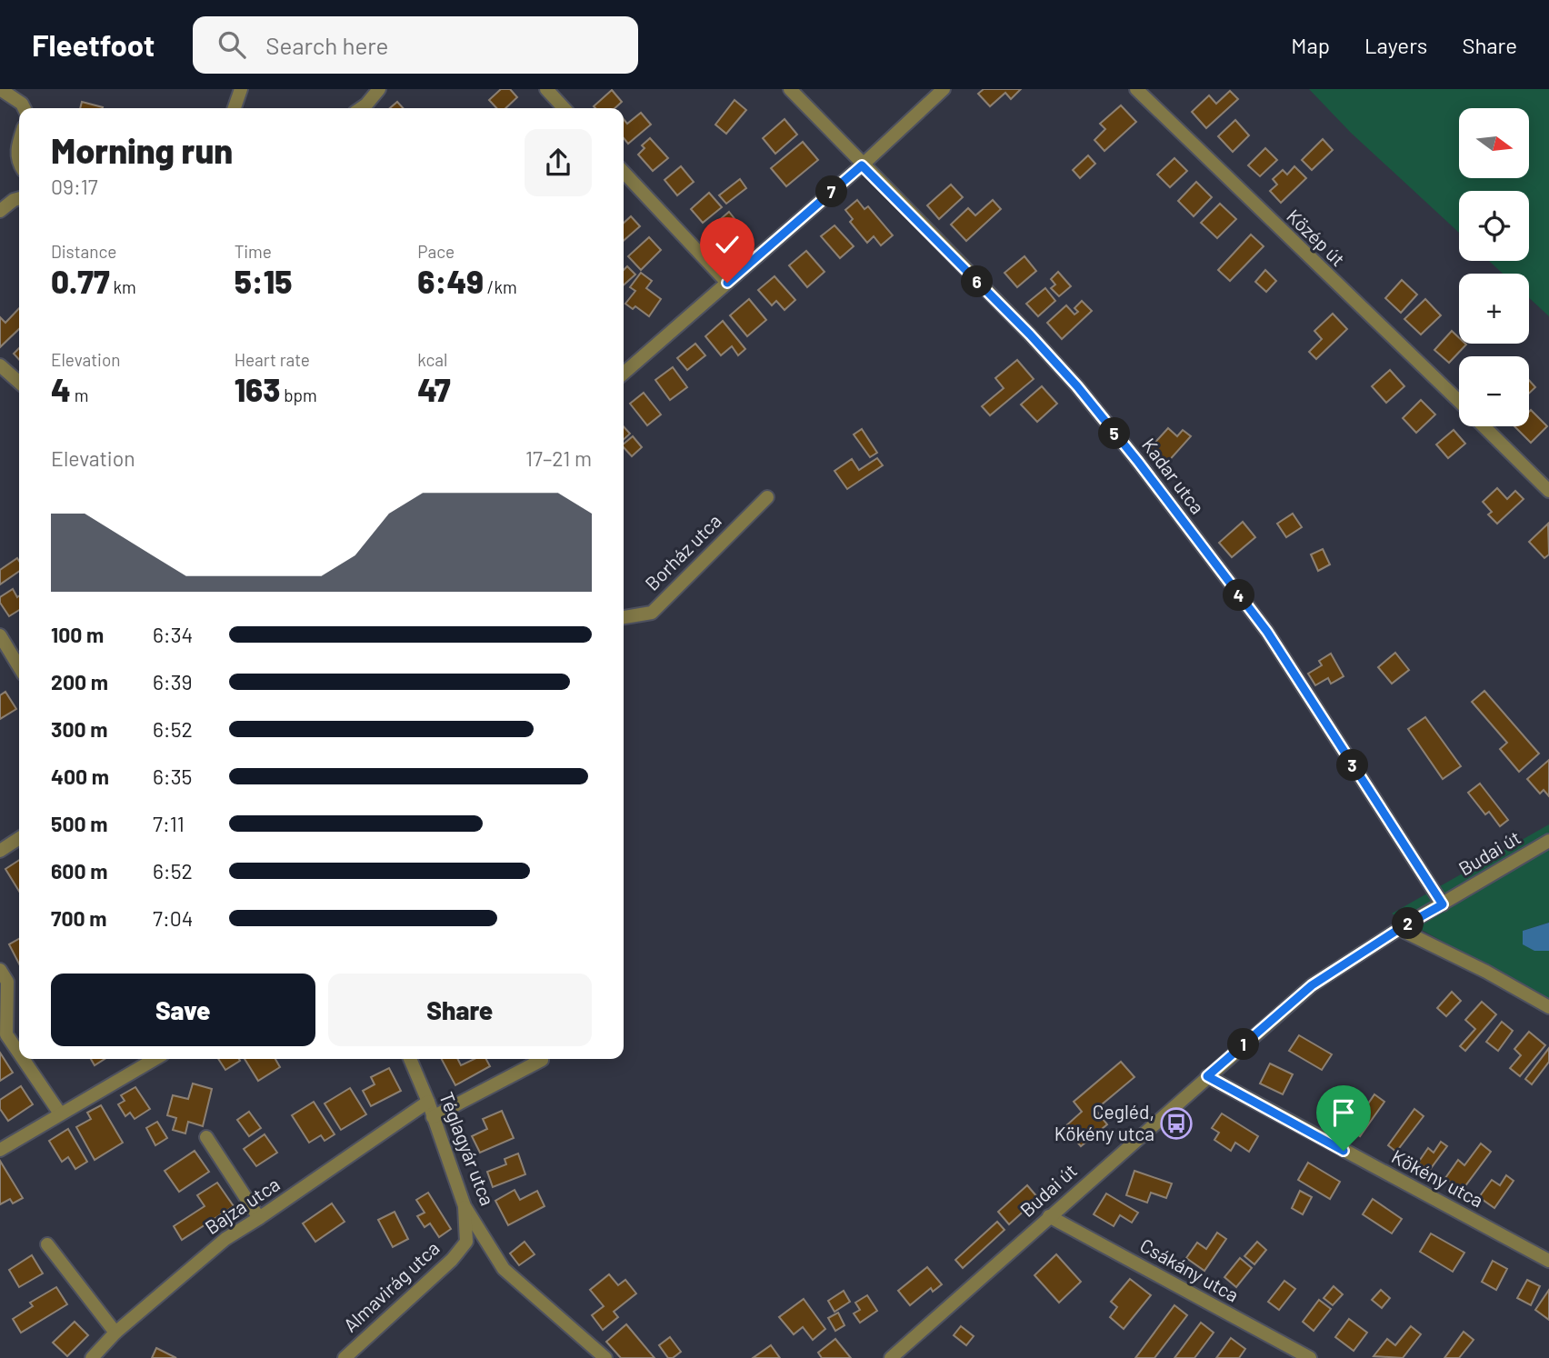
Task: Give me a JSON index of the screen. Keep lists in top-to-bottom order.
{
  "streets": {
    "street": [
      "Közép út",
      "Kadar utca",
      "Borház utca",
      "Budai út",
      "Téglagyár utca",
      "Kökény utca",
      "Bajza utca",
      "Csákány utca",
      "Almavirág utca"
    ]
  },
  "crossings": [
    ["Kadar utca", "Budai út"],
    ["Budai út", "Kökény utca"],
    ["Budai út", "Csákány utca"],
    ["Téglagyár utca", "Bajza utca"],
    ["Téglagyár utca", "Almavirág utca"]
  ],
  "places": {
    "bus stop": ["Cegléd, Kökény utca"]
  },
  "north": "right",
  "page": {
    "header": "Fleetfoot",
    "search": "Search here",
    "nav": ["Map", "Layers", "Share"],
    "map_buttons": ["+", "−"],
    "heading": ["Morning run", "09:17"],
    "pins": [
      "7",
      "6",
      "5",
      "4",
      "3",
      "2",
      "1"
    ],
    "stats": [
      ["Distance", "0.77 km"],
      ["Time", "5:15"],
      ["Pace", "6:49 /km"],
      ["Elevation", "4 m"],
      ["Heart rate", "163 bpm"],
      ["kcal", "47"]
    ],
    "chart": ["Elevation", "17–21 m"],
    "list": [
      {
        "name": "100 m",
        "note": "6:34"
      },
      {
        "name": "200 m",
        "note": "6:39"
      },
      {
        "name": "300 m",
        "note": "6:52"
      },
      {
        "name": "400 m",
        "note": "6:35"
      },
      {
        "name": "500 m",
        "note": "7:11"
      },
      {
        "name": "600 m",
        "note": "6:52"
      },
      {
        "name": "700 m",
        "note": "7:04"
      }
    ],
    "buttons": ["Save", "Share"]
  }
}
